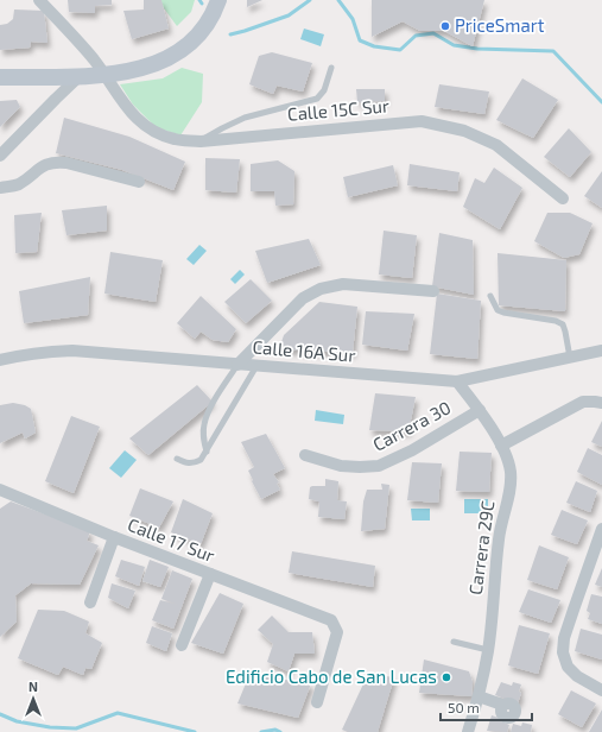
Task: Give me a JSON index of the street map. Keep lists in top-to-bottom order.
{
  "streets": {
    "street": [
      "Calle 15C Sur",
      "Calle 16A Sur",
      "Carrera 30",
      "Calle 17 Sur",
      "Carrera 29C"
    ]
  },
  "crossings": [
    ["Calle 16A Sur", "Carrera 29C"],
    ["Carrera 30", "Carrera 29C"]
  ],
  "places": ["PriceSmart", "Edificio Cabo de San Lucas"],
  "scale_bar": "50 m",
  "north": "top"
}
